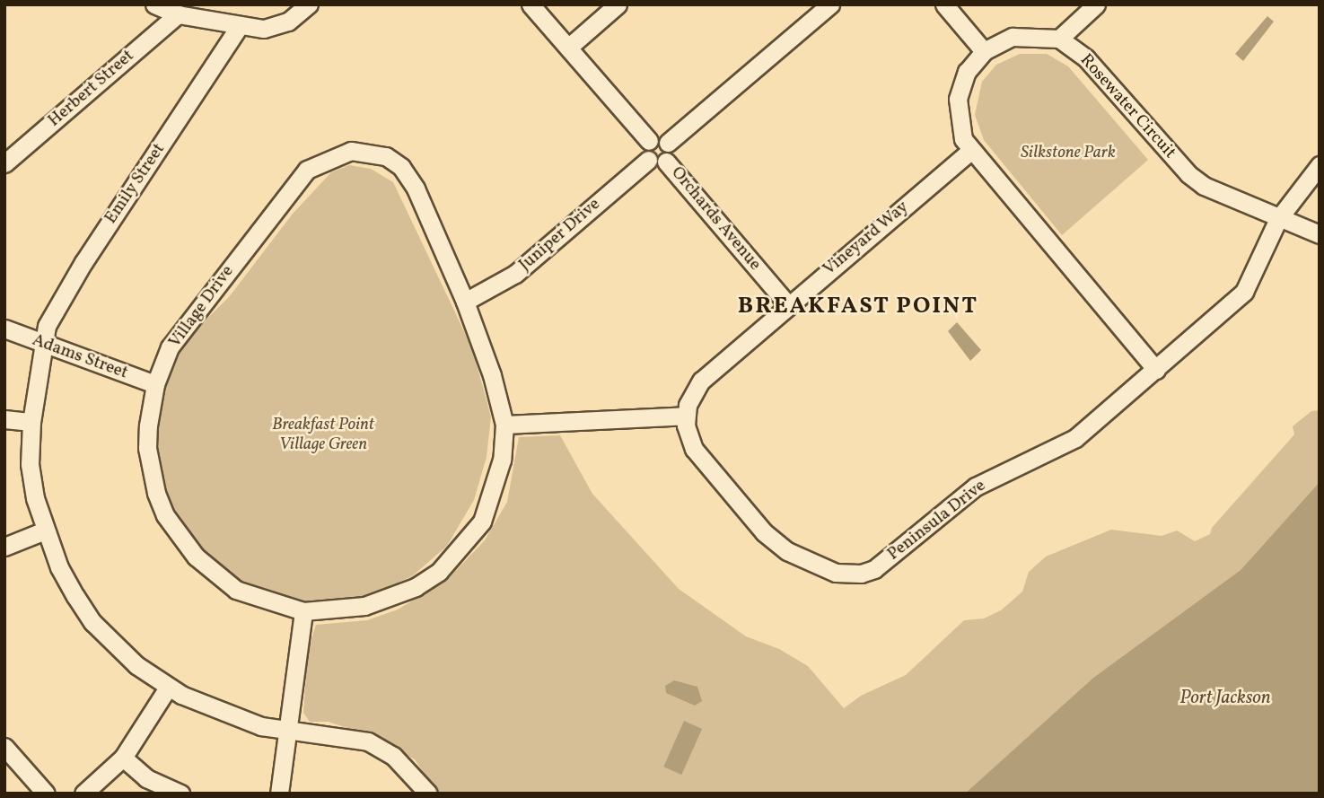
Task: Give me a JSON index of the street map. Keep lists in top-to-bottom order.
{
  "streets": {
    "street": [
      "Herbert Street",
      "Rosewater Circuit",
      "Emily Street",
      "Orchards Avenue",
      "Juniper Drive",
      "Vineyard Way",
      "Village Drive",
      "Adams Street",
      "Peninsula Drive"
    ]
  },
  "crossings": [
    ["Rosewater Circuit", "Peninsula Drive"],
    ["Emily Street", "Adams Street"],
    ["Orchards Avenue", "Juniper Drive"],
    ["Orchards Avenue", "Vineyard Way"],
    ["Juniper Drive", "Village Drive"],
    ["Vineyard Way", "Peninsula Drive"],
    ["Village Drive", "Adams Street"]
  ],
  "districts": ["BREAKFAST POINT"],
  "water": ["Port Jackson"],
  "parks": ["Silkstone Park", "Breakfast Point Village Green"]
}
